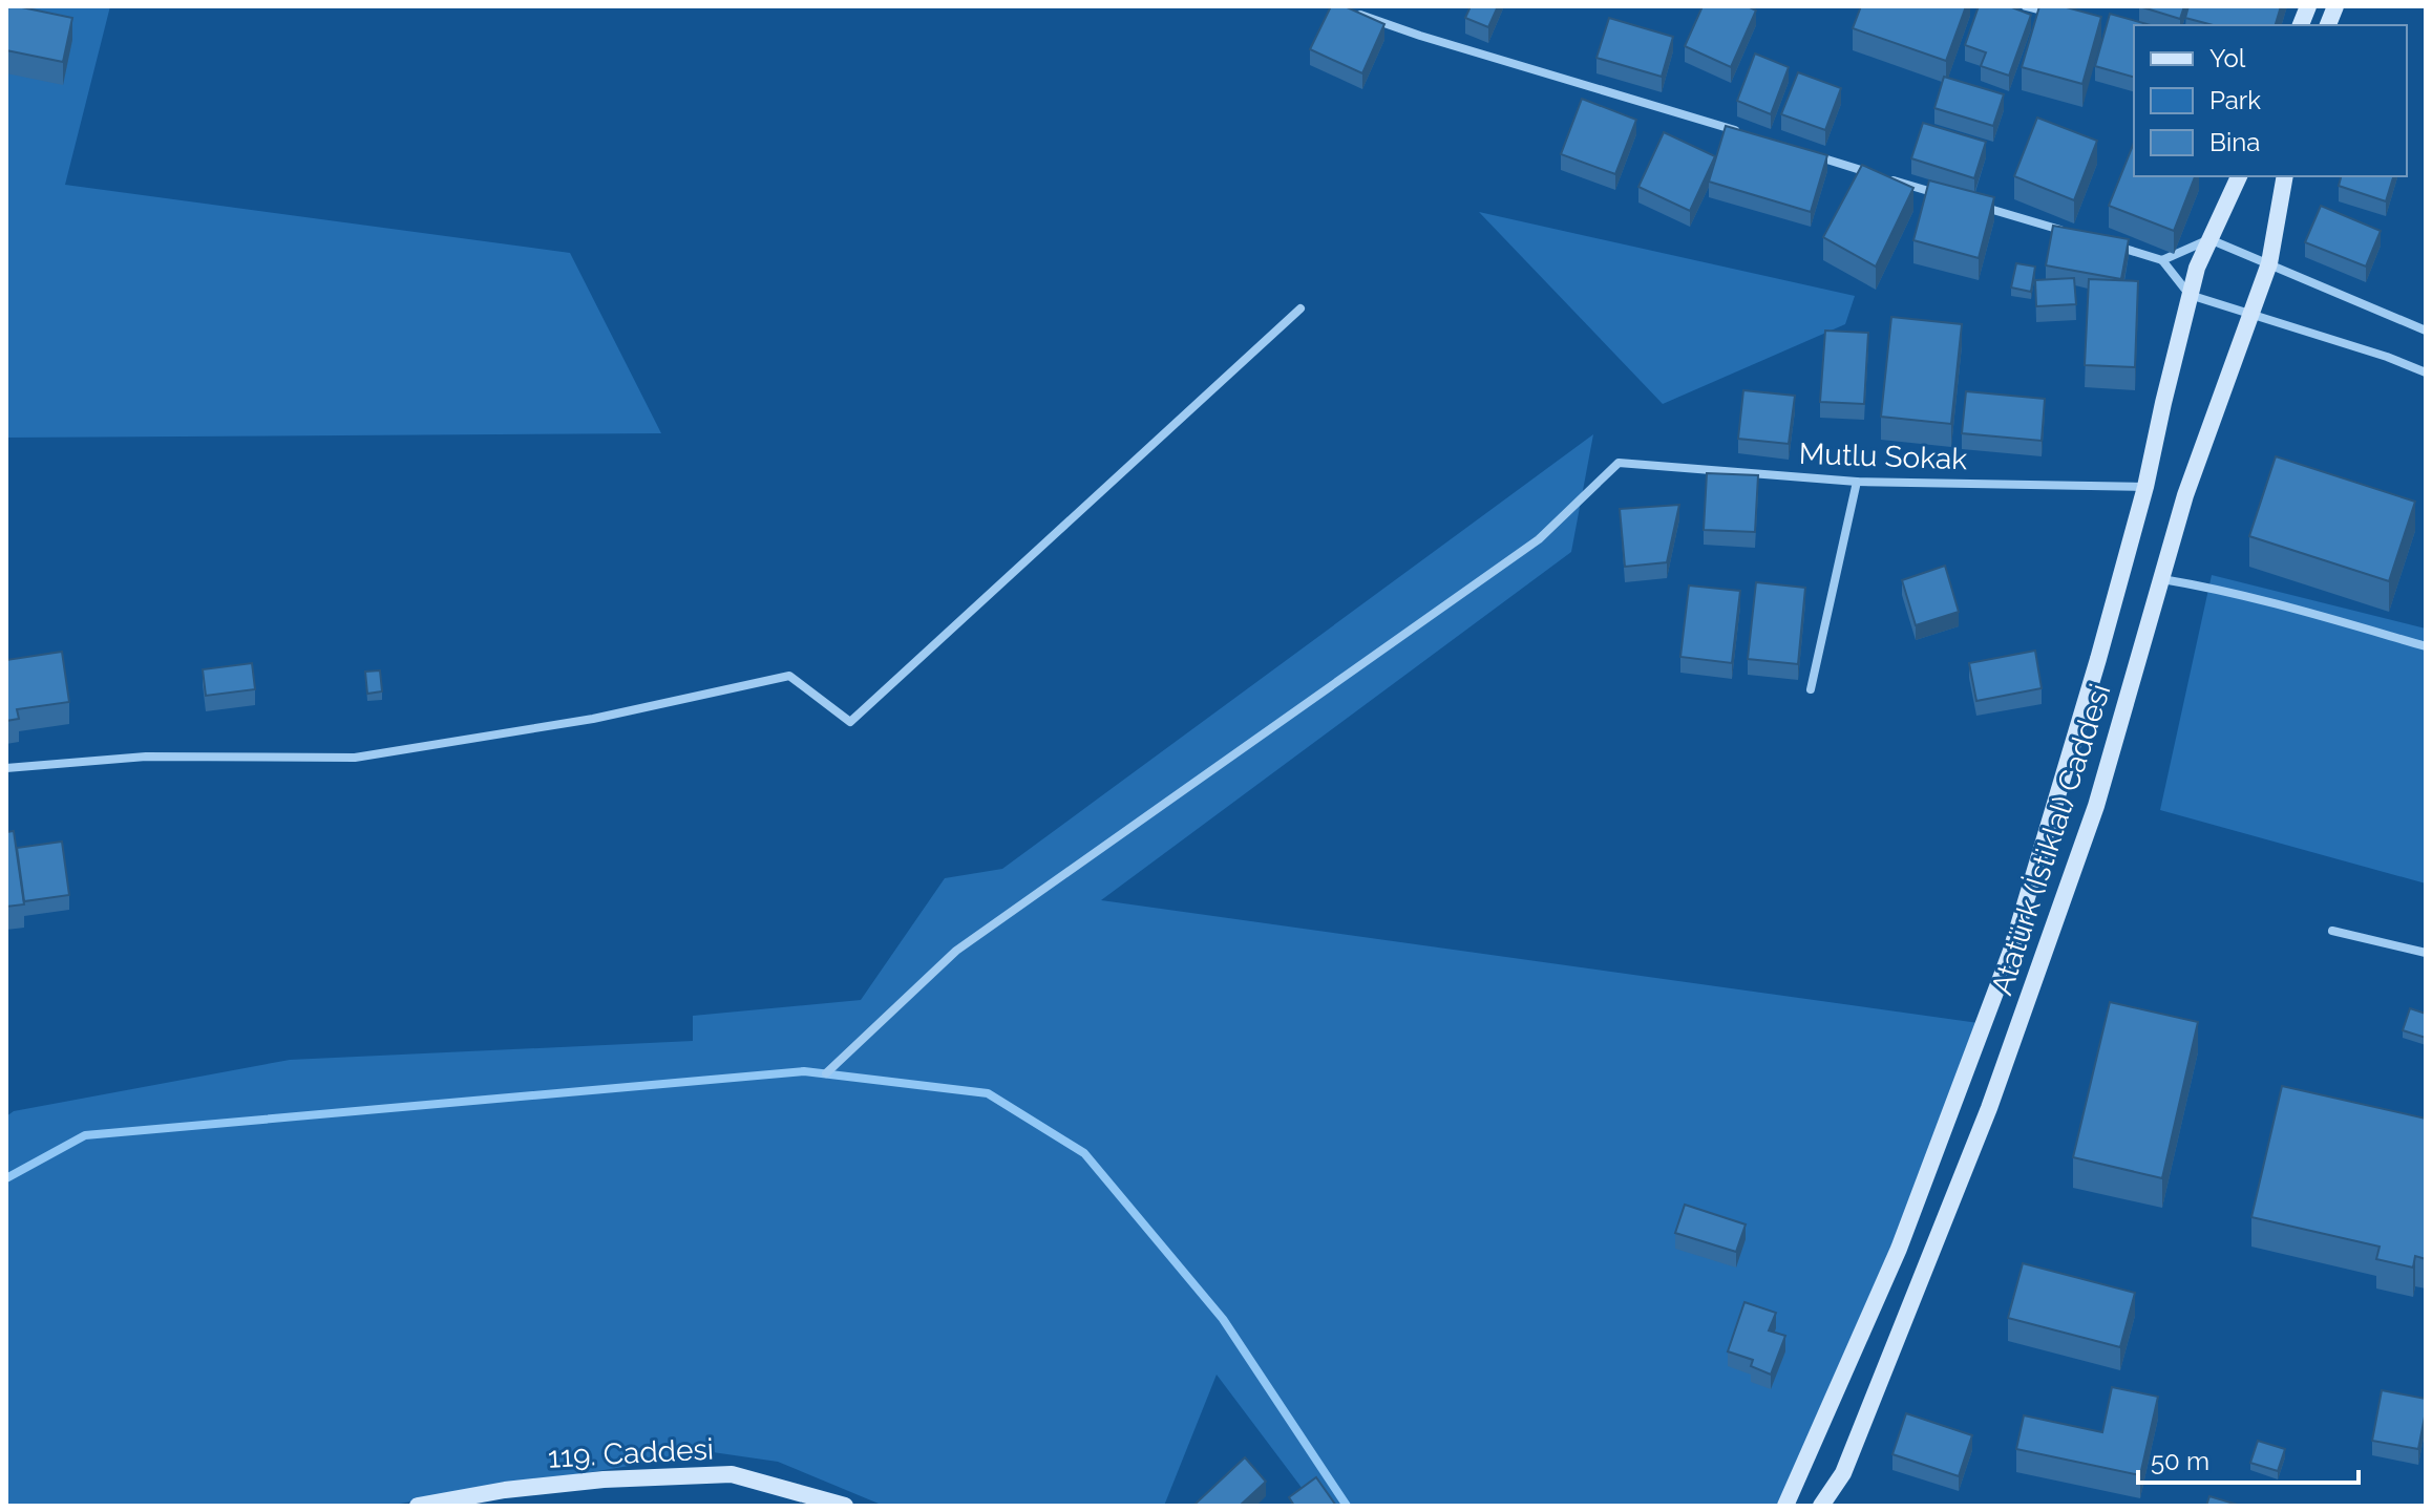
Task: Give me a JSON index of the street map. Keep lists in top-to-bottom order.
{
  "streets": {
    "street": ["Mutlu Sokak", "Atatürk (İstiklal) Caddesi", "119. Caddesi"]
  },
  "crossings": [
    ["Mutlu Sokak", "Atatürk (İstiklal) Caddesi"]
  ],
  "legend": ["Yol", "Park", "Bina"],
  "scale_bar": "50 m"
}
